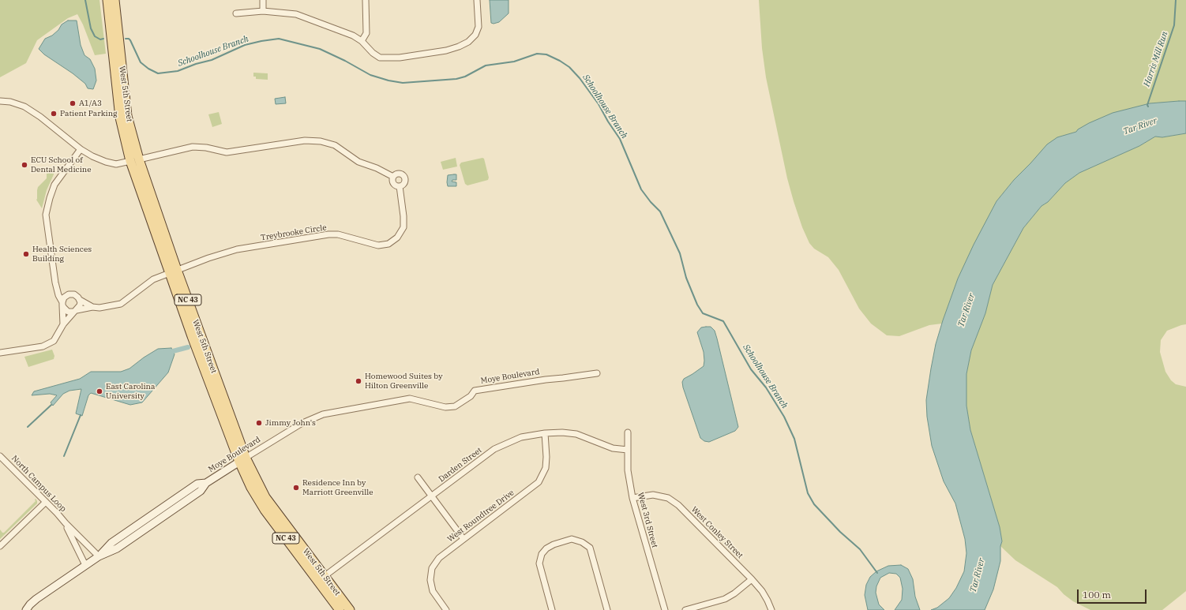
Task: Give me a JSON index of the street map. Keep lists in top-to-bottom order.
{
  "streets": {
    "main road": ["West 5th Street", "NC 43"],
    "street": [
      "Treybrooke Circle",
      "Moye Boulevard",
      "Darden Street",
      "North Campus Loop",
      "West Roundtree Drive",
      "West 3rd Street",
      "West Conley Street"
    ]
  },
  "crossings": [
    ["West 5th Street", "Treybrooke Circle"],
    ["West 5th Street", "Moye Boulevard"],
    ["West 5th Street", "Darden Street"],
    ["Moye Boulevard", "North Campus Loop"],
    ["Darden Street", "West Roundtree Drive"],
    ["Darden Street", "West 3rd Street"],
    ["West 3rd Street", "West Conley Street"]
  ],
  "water": ["Schoolhouse Branch", "Harris Mill Run", "Tar River"],
  "places": [
    "A1/A3",
    "Patient Parking",
    "ECU School of Dental Medicine",
    "Health Sciences Building",
    "Homewood Suites by Hilton Greenville",
    "East Carolina University",
    "Jimmy John's",
    "Residence Inn by Marriott Greenville"
  ],
  "scale_bar": "100 m"
}
